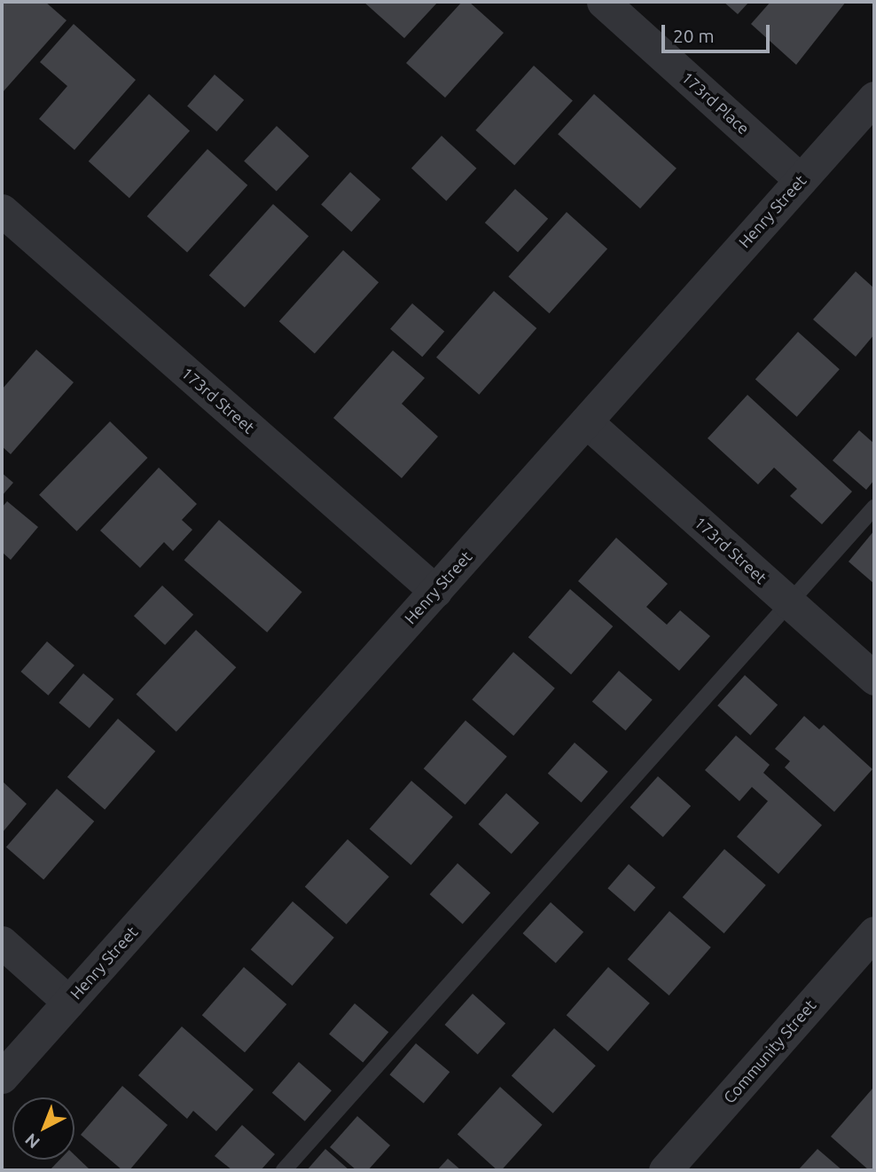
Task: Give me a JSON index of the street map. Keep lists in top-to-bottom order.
{
  "streets": {
    "street": [
      "173rd Place",
      "Henry Street",
      "173rd Street",
      "Community Street"
    ]
  },
  "crossings": [
    ["173rd Place", "Henry Street"],
    ["Henry Street", "173rd Street"]
  ],
  "scale_bar": "20 m",
  "north": "bottom left"
}
